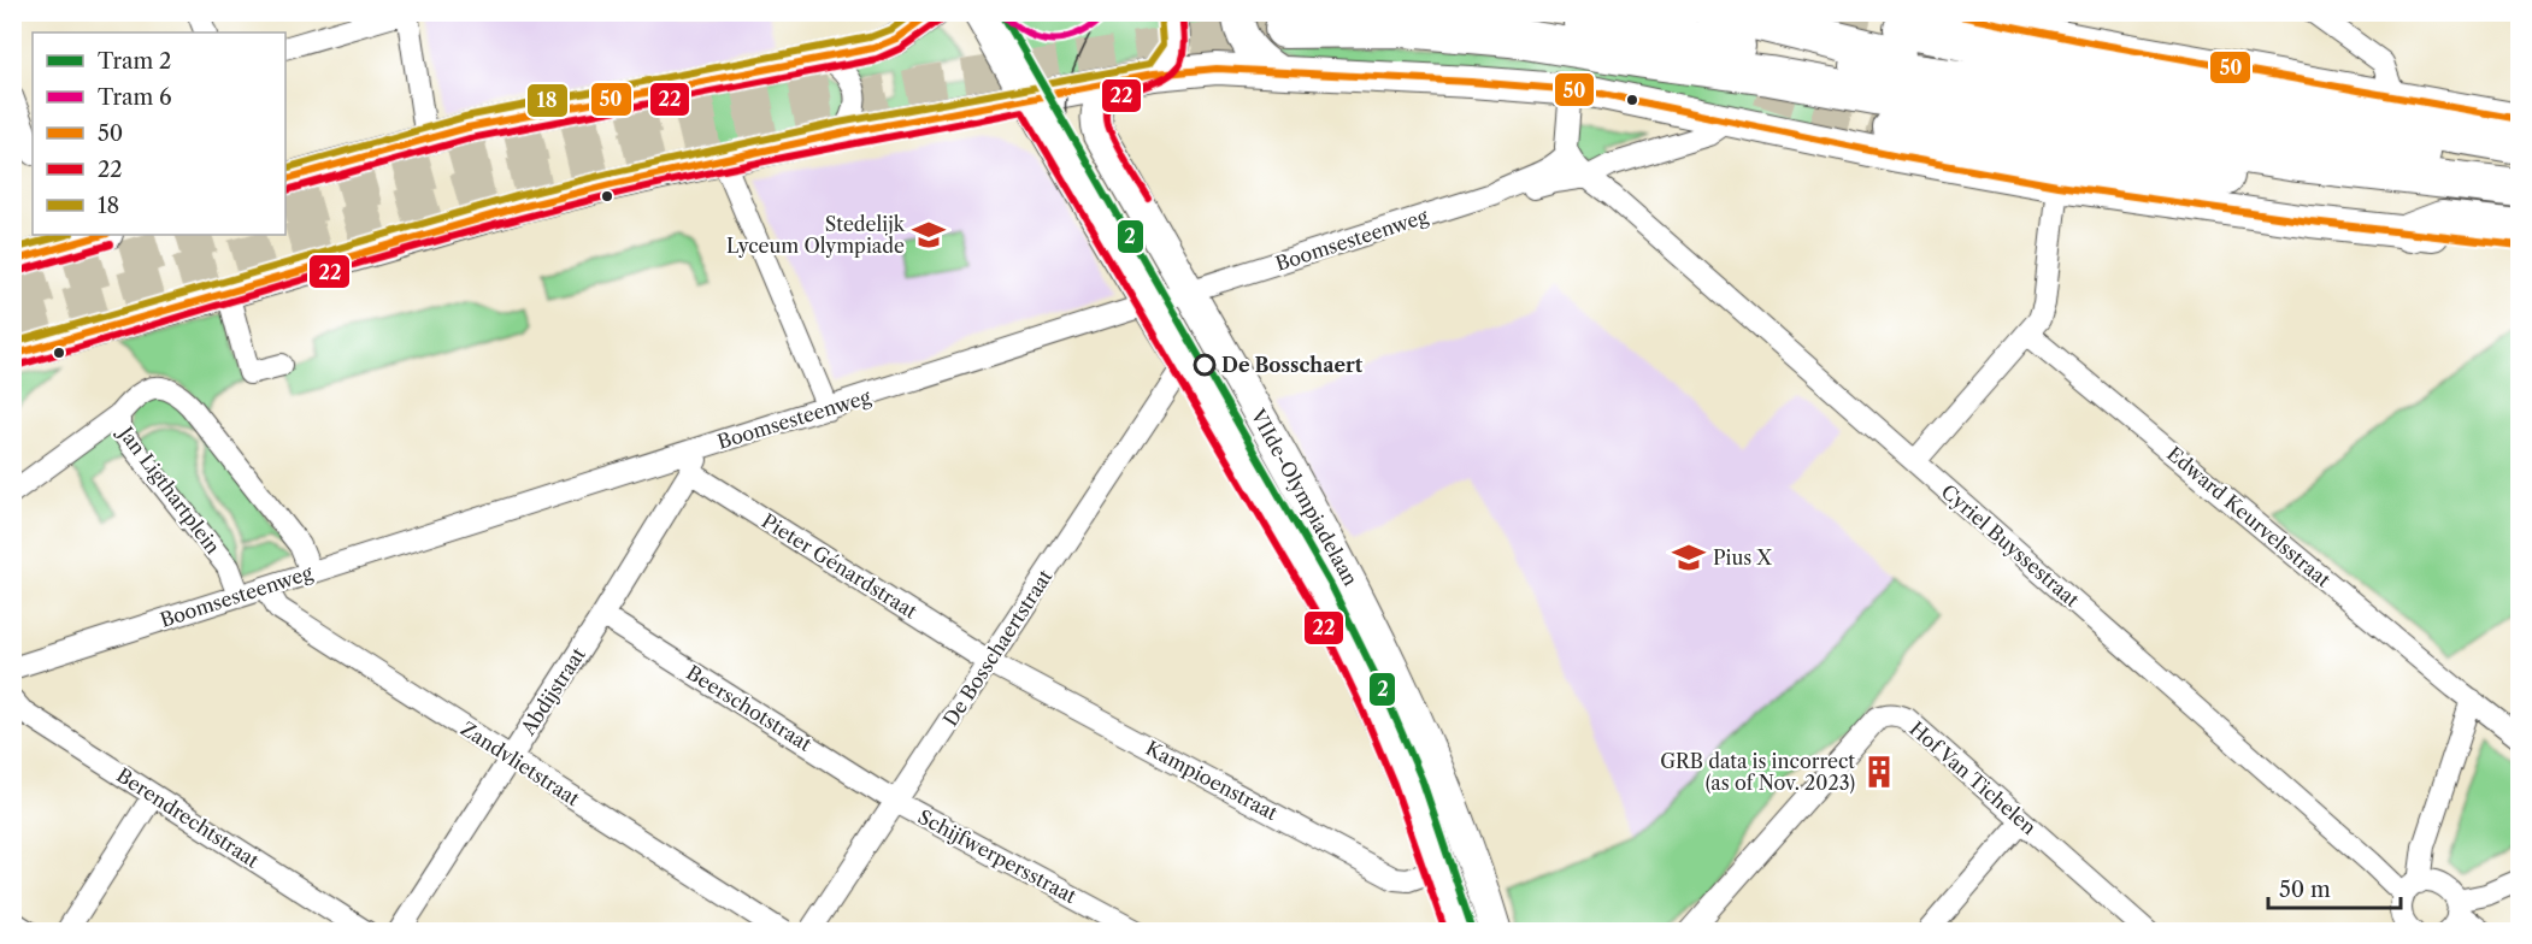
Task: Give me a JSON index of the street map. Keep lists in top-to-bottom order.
{
  "streets": {
    "main road": ["VIIde-Olympiadelaan"],
    "street": [
      "Boomsesteenweg",
      "Jan Ligthartplein",
      "Edward Keurvelsstraat",
      "Cyriel Buyssestraat",
      "Pieter Génardstraat",
      "De Bosschaertstraat",
      "Abdijstraat",
      "Beerschotstraat",
      "Zandvlietstraat",
      "Hof Van Tichelen",
      "Kampioenstraat",
      "Berendrechtstraat",
      "Schijfwerpersstraat"
    ]
  },
  "crossings": [
    ["Boomsesteenweg", "Jan Ligthartplein"],
    ["Boomsesteenweg", "VIIde-Olympiadelaan"],
    ["Boomsesteenweg", "Cyriel Buyssestraat"],
    ["Boomsesteenweg", "Abdijstraat"],
    ["Boomsesteenweg", "Zandvlietstraat"],
    ["VIIde-Olympiadelaan", "De Bosschaertstraat"],
    ["VIIde-Olympiadelaan", "Kampioenstraat"],
    ["Pieter Génardstraat", "De Bosschaertstraat"],
    ["Pieter Génardstraat", "Abdijstraat"],
    ["Pieter Génardstraat", "Kampioenstraat"],
    ["De Bosschaertstraat", "Beerschotstraat"],
    ["De Bosschaertstraat", "Kampioenstraat"],
    ["De Bosschaertstraat", "Schijfwerpersstraat"],
    ["Abdijstraat", "Beerschotstraat"],
    ["Abdijstraat", "Zandvlietstraat"],
    ["Beerschotstraat", "Schijfwerpersstraat"]
  ],
  "places": {
    "school or university": ["Stedelijk Lyceum Olympiade", "Pius X"],
    "other": ["De Bosschaert"],
    "building": ["GRB data is incorrect (as of Nov. 2023)"]
  },
  "lines": [
    "tram line 2",
    "tram line 6",
    "transit line 50",
    "transit line 22",
    "transit line 18"
  ],
  "legend": [
    "Tram 2",
    "Tram 6",
    "50",
    "22",
    "18"
  ],
  "scale_bar": "50 m"
}
